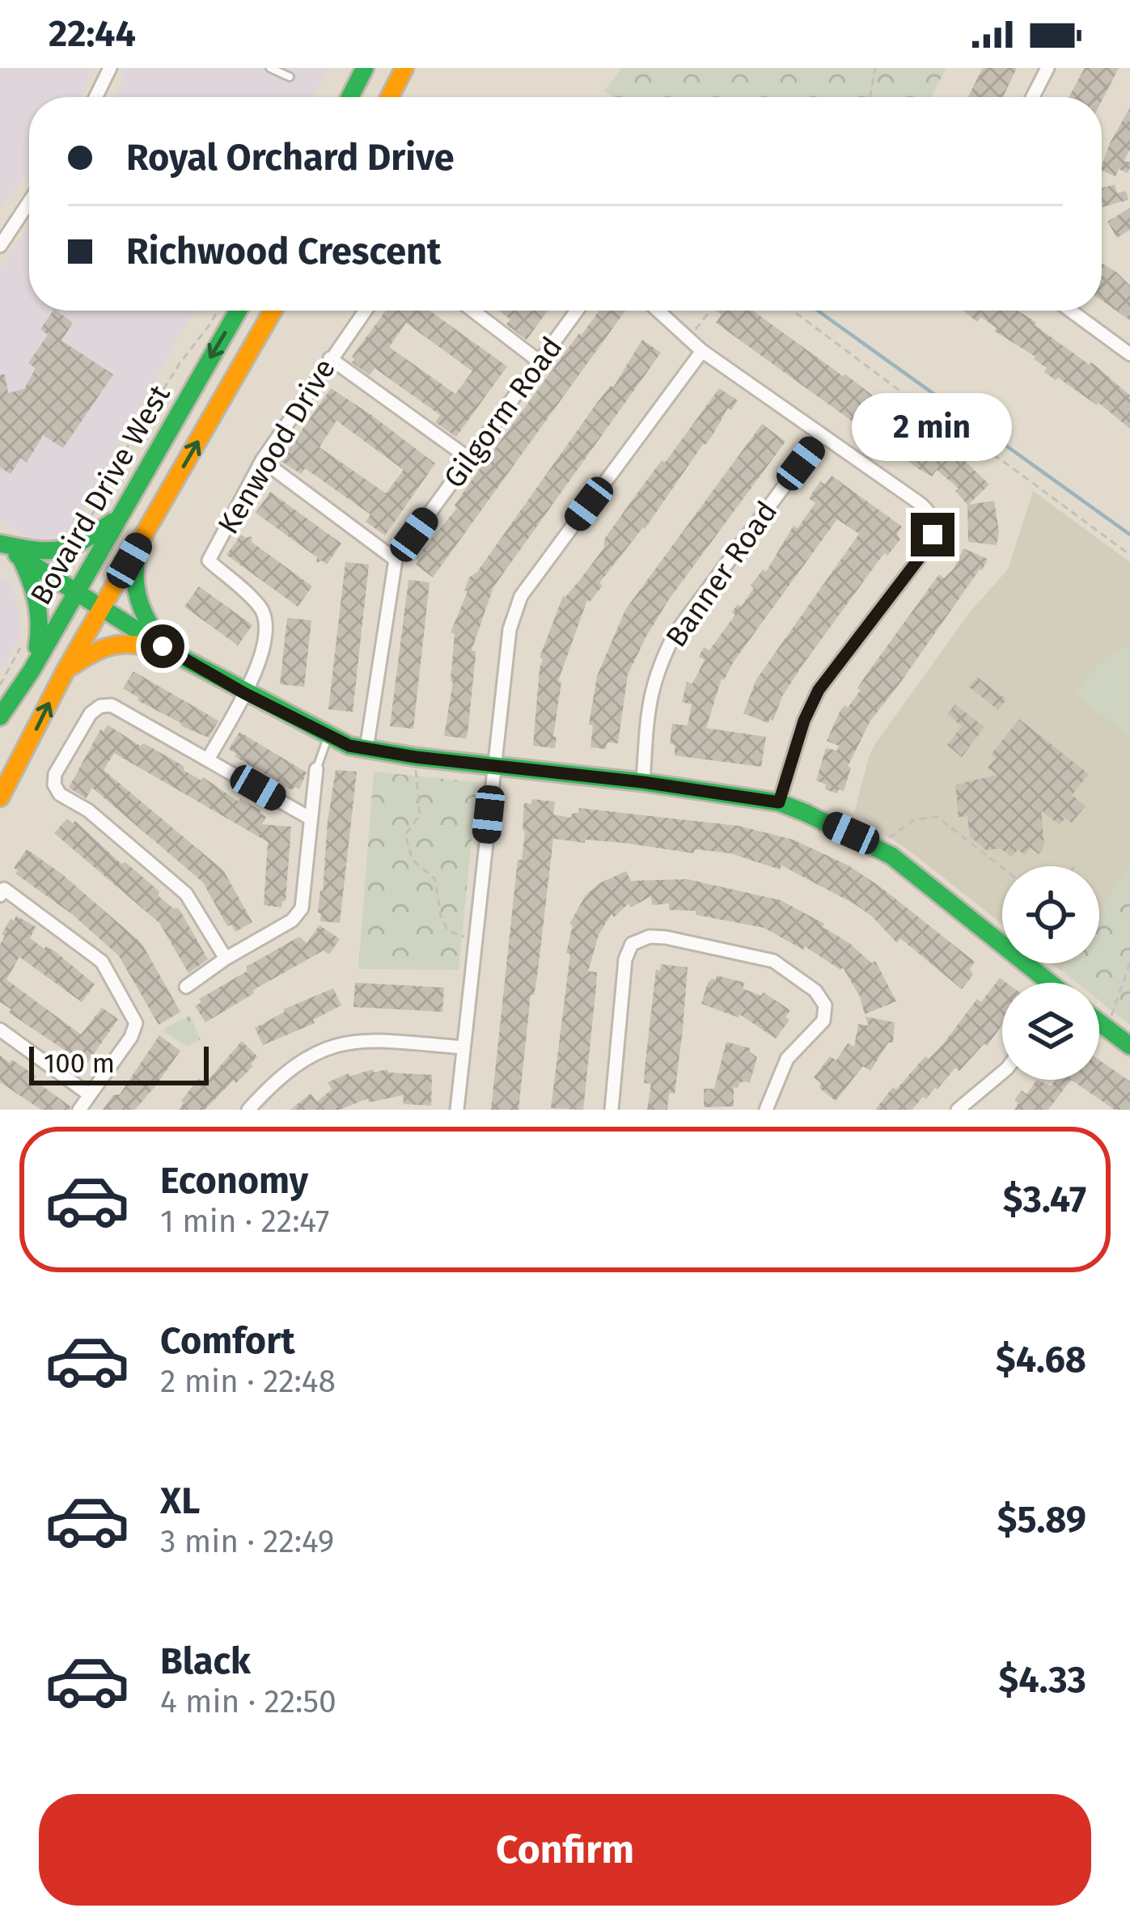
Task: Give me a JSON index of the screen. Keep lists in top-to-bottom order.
{
  "streets": {
    "main road": ["Bovaird Drive West"],
    "street": ["Gilgorm Road", "Kenwood Drive", "Banner Road"]
  },
  "scale_bar": "100 m",
  "page": {
    "status": "22:44",
    "banner": ["Royal Orchard Drive", "Richwood Crescent"],
    "bubble": "2 min",
    "scale": "100 m",
    "list": [
      {
        "name": "Economy",
        "note": "1 min · 22:47",
        "value": "$3.47"
      },
      {
        "name": "Comfort",
        "note": "2 min · 22:48",
        "value": "$4.68"
      },
      {
        "name": "XL",
        "note": "3 min · 22:49",
        "value": "$5.89"
      },
      {
        "name": "Black",
        "note": "4 min · 22:50",
        "value": "$4.33"
      }
    ],
    "buttons": "Confirm"
  }
}
